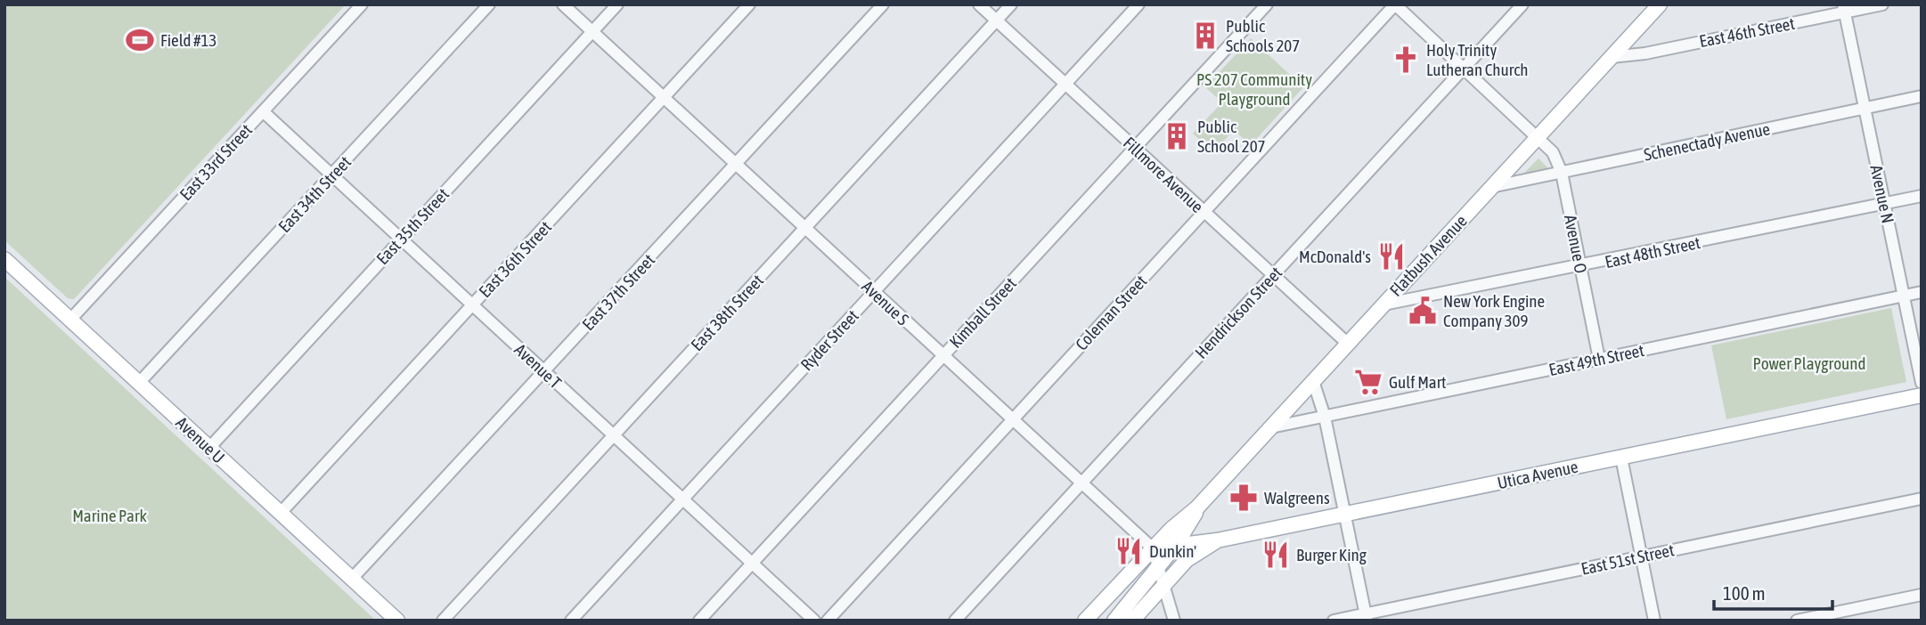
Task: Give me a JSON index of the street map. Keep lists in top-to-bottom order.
{
  "streets": {
    "main road": ["Flatbush Avenue", "Avenue U", "Utica Avenue"],
    "street": [
      "East 46th Street",
      "Schenectady Avenue",
      "East 33rd Street",
      "Fillmore Avenue",
      "East 34th Street",
      "Avenue N",
      "East 35th Street",
      "Avenue O",
      "East 48th Street",
      "East 36th Street",
      "East 37th Street",
      "Avenue S",
      "East 38th Street",
      "Kimball Street",
      "Coleman Street",
      "Hendrickson Street",
      "Ryder Street",
      "East 49th Street",
      "Avenue T",
      "East 51st Street"
    ]
  },
  "crossings": [
    ["East 46th Street", "Avenue N"],
    ["East 46th Street", "Flatbush Avenue"],
    ["Schenectady Avenue", "Avenue N"],
    ["Schenectady Avenue", "Avenue O"],
    ["Schenectady Avenue", "Flatbush Avenue"],
    ["East 33rd Street", "Avenue T"],
    ["East 33rd Street", "Avenue U"],
    ["Fillmore Avenue", "Flatbush Avenue"],
    ["Fillmore Avenue", "East 38th Street"],
    ["Fillmore Avenue", "Kimball Street"],
    ["Fillmore Avenue", "Coleman Street"],
    ["Fillmore Avenue", "Hendrickson Street"],
    ["Fillmore Avenue", "Ryder Street"],
    ["East 34th Street", "Avenue T"],
    ["East 34th Street", "Avenue U"],
    ["Avenue N", "East 48th Street"],
    ["Avenue N", "East 49th Street"],
    ["East 35th Street", "Avenue S"],
    ["East 35th Street", "Avenue T"],
    ["East 35th Street", "Avenue U"],
    ["Avenue O", "East 48th Street"],
    ["Avenue O", "Flatbush Avenue"],
    ["Avenue O", "Coleman Street"],
    ["Avenue O", "Hendrickson Street"],
    ["Avenue O", "East 49th Street"],
    ["East 48th Street", "Flatbush Avenue"],
    ["Flatbush Avenue", "Avenue S"],
    ["Flatbush Avenue", "East 49th Street"],
    ["Flatbush Avenue", "Utica Avenue"],
    ["East 36th Street", "Avenue S"],
    ["East 36th Street", "Avenue T"],
    ["East 36th Street", "Avenue U"],
    ["East 37th Street", "Avenue S"],
    ["East 37th Street", "Avenue T"],
    ["East 37th Street", "Avenue U"],
    ["Avenue S", "East 38th Street"],
    ["Avenue S", "Kimball Street"],
    ["Avenue S", "Coleman Street"],
    ["Avenue S", "Hendrickson Street"],
    ["Avenue S", "Ryder Street"],
    ["Avenue S", "Utica Avenue"],
    ["East 38th Street", "Avenue T"],
    ["Kimball Street", "Avenue T"],
    ["Ryder Street", "Avenue T"]
  ],
  "parks": ["PS 207 Community Playground", "Power Playground", "Marine Park"],
  "places": {
    "building": ["Public Schools 207", "Public School 207"],
    "sports": ["Field #13"],
    "church": ["Holy Trinity Lutheran Church"],
    "restaurant": ["McDonald's", "Dunkin'", "Burger King"],
    "public building": ["New York Engine Company 309"],
    "supermarket": ["Gulf Mart"],
    "pharmacy": ["Walgreens"]
  },
  "scale_bar": "100 m"
}
